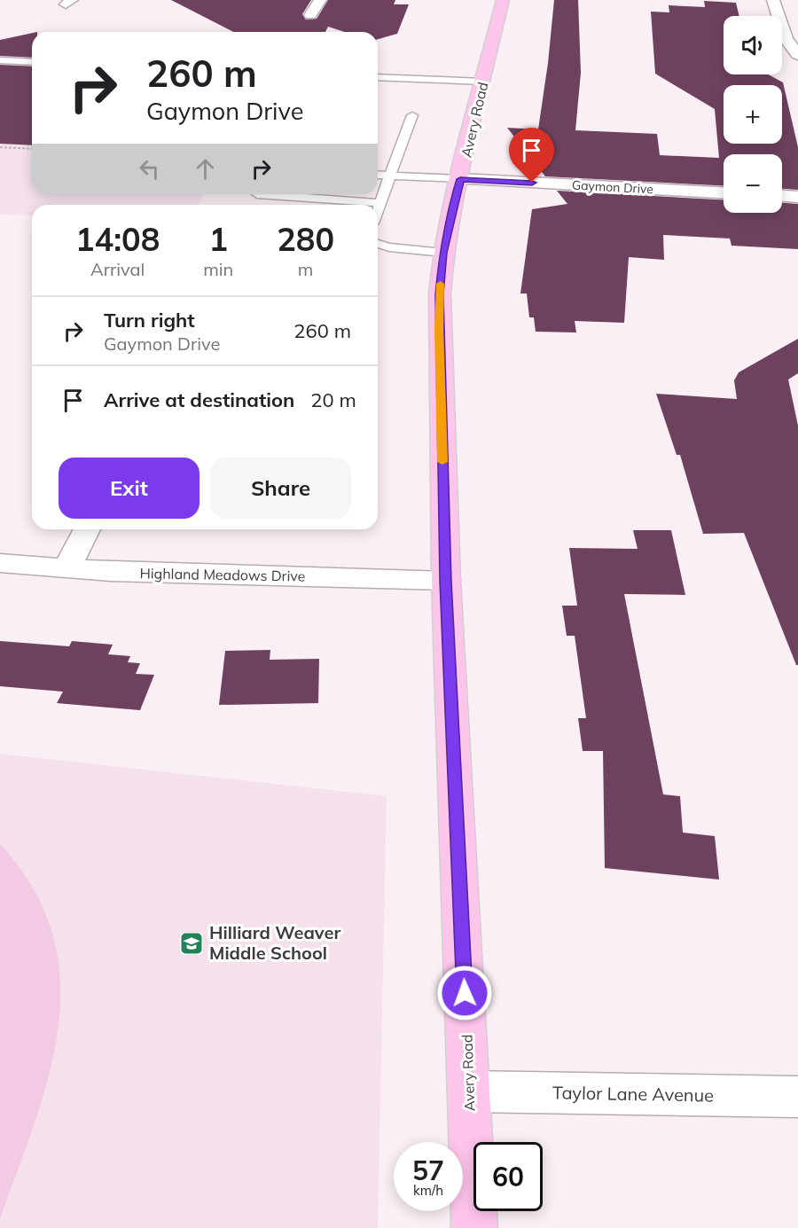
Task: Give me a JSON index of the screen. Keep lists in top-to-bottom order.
{
  "streets": {
    "main road": ["Avery Road"],
    "street": ["Gaymon Drive", "Highland Meadows Drive", "Taylor Lane Avenue"]
  },
  "crossings": [
    ["Avery Road", "Gaymon Drive"],
    ["Avery Road", "Highland Meadows Drive"],
    ["Avery Road", "Taylor Lane Avenue"]
  ],
  "places": {
    "school or university": ["Hilliard Weaver Middle School"]
  },
  "page": {
    "map_buttons": ["+", "−"],
    "turn": ["260 m", "Gaymon Drive"],
    "eta": [
      "14:08",
      "Arrival",
      "1",
      "min",
      "280",
      "m"
    ],
    "list": [
      {
        "name": "Turn right",
        "note": "Gaymon Drive",
        "value": "260 m"
      },
      {
        "name": "Arrive at destination",
        "value": "20 m"
      }
    ],
    "buttons": ["Exit", "Share"],
    "speed": "57 km/h",
    "limit": "60"
  }
}
